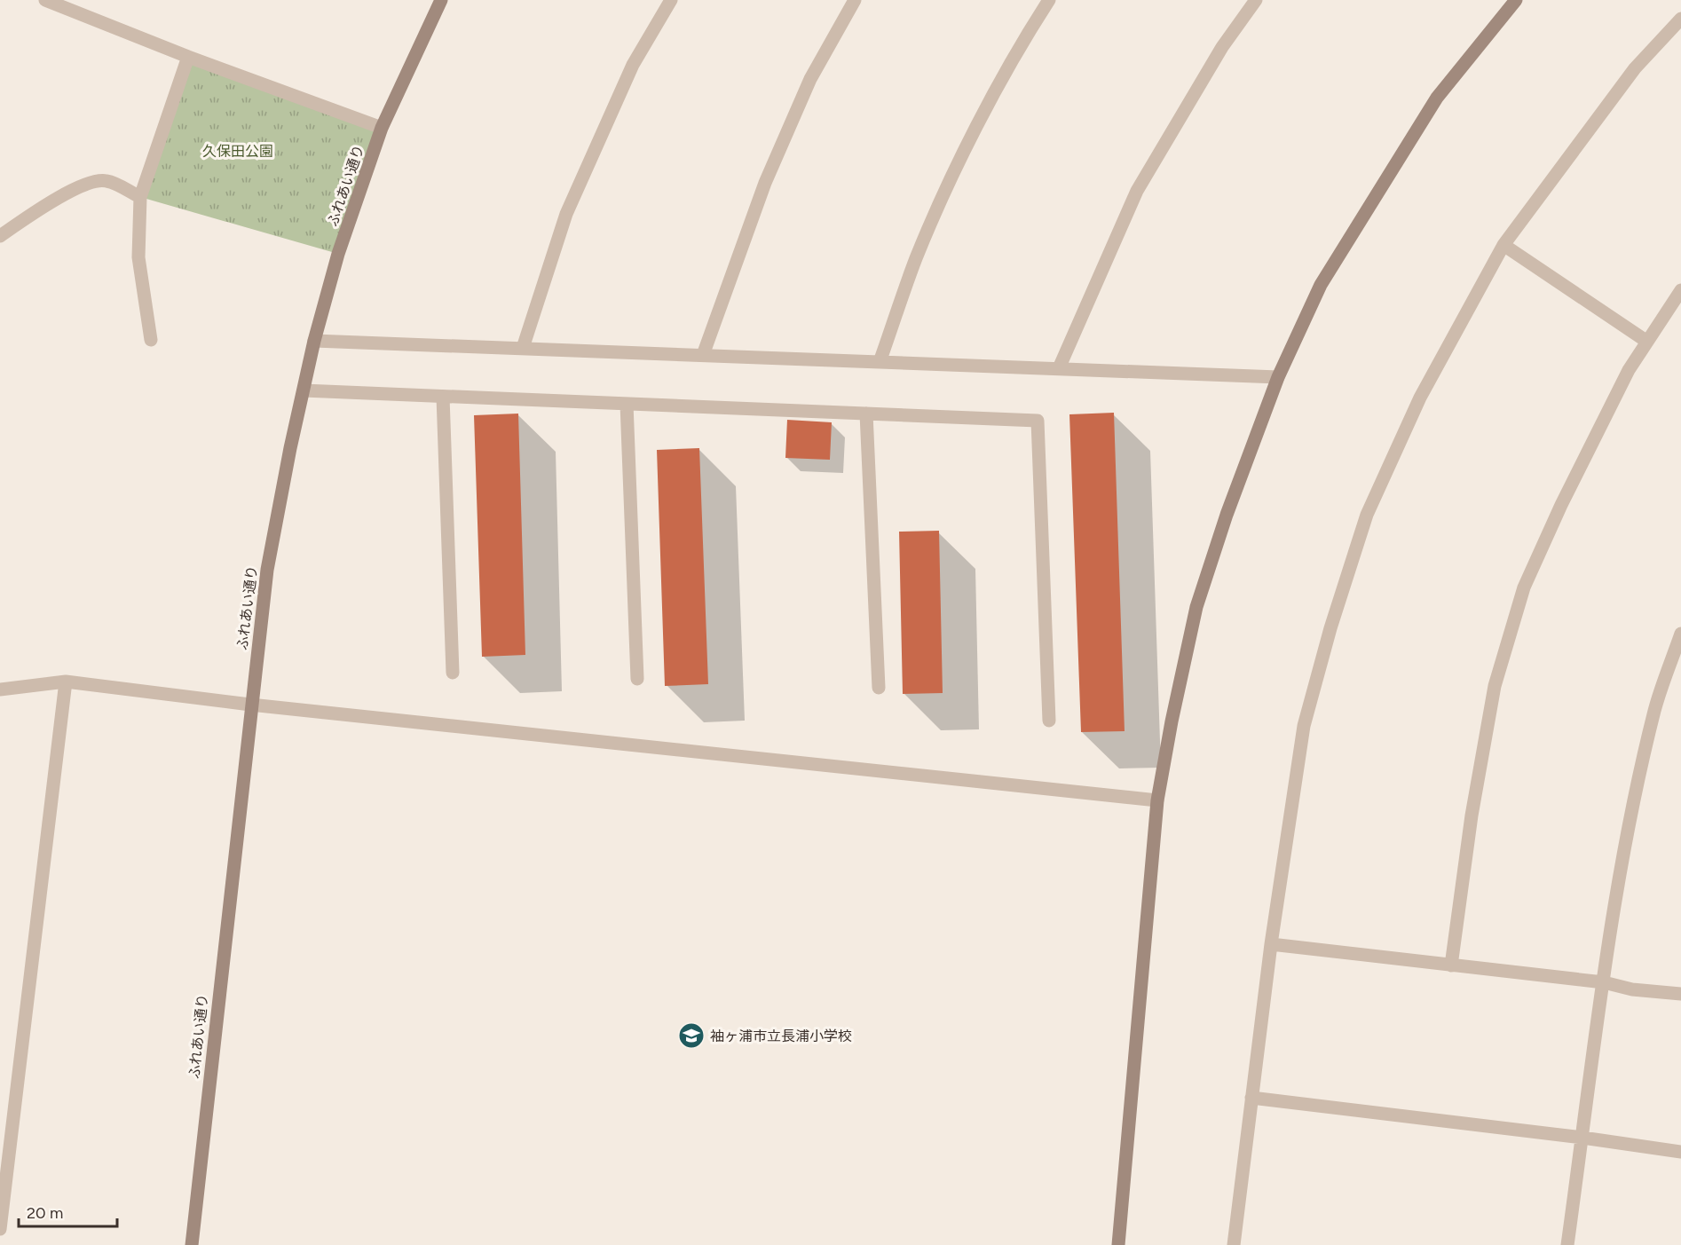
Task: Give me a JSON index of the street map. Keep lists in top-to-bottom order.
{
  "streets": {
    "street": ["ふれあい通り"]
  },
  "parks": ["久保田公園"],
  "places": {
    "school or university": ["袖ヶ浦市立長浦小学校"]
  },
  "scale_bar": "20 m"
}
